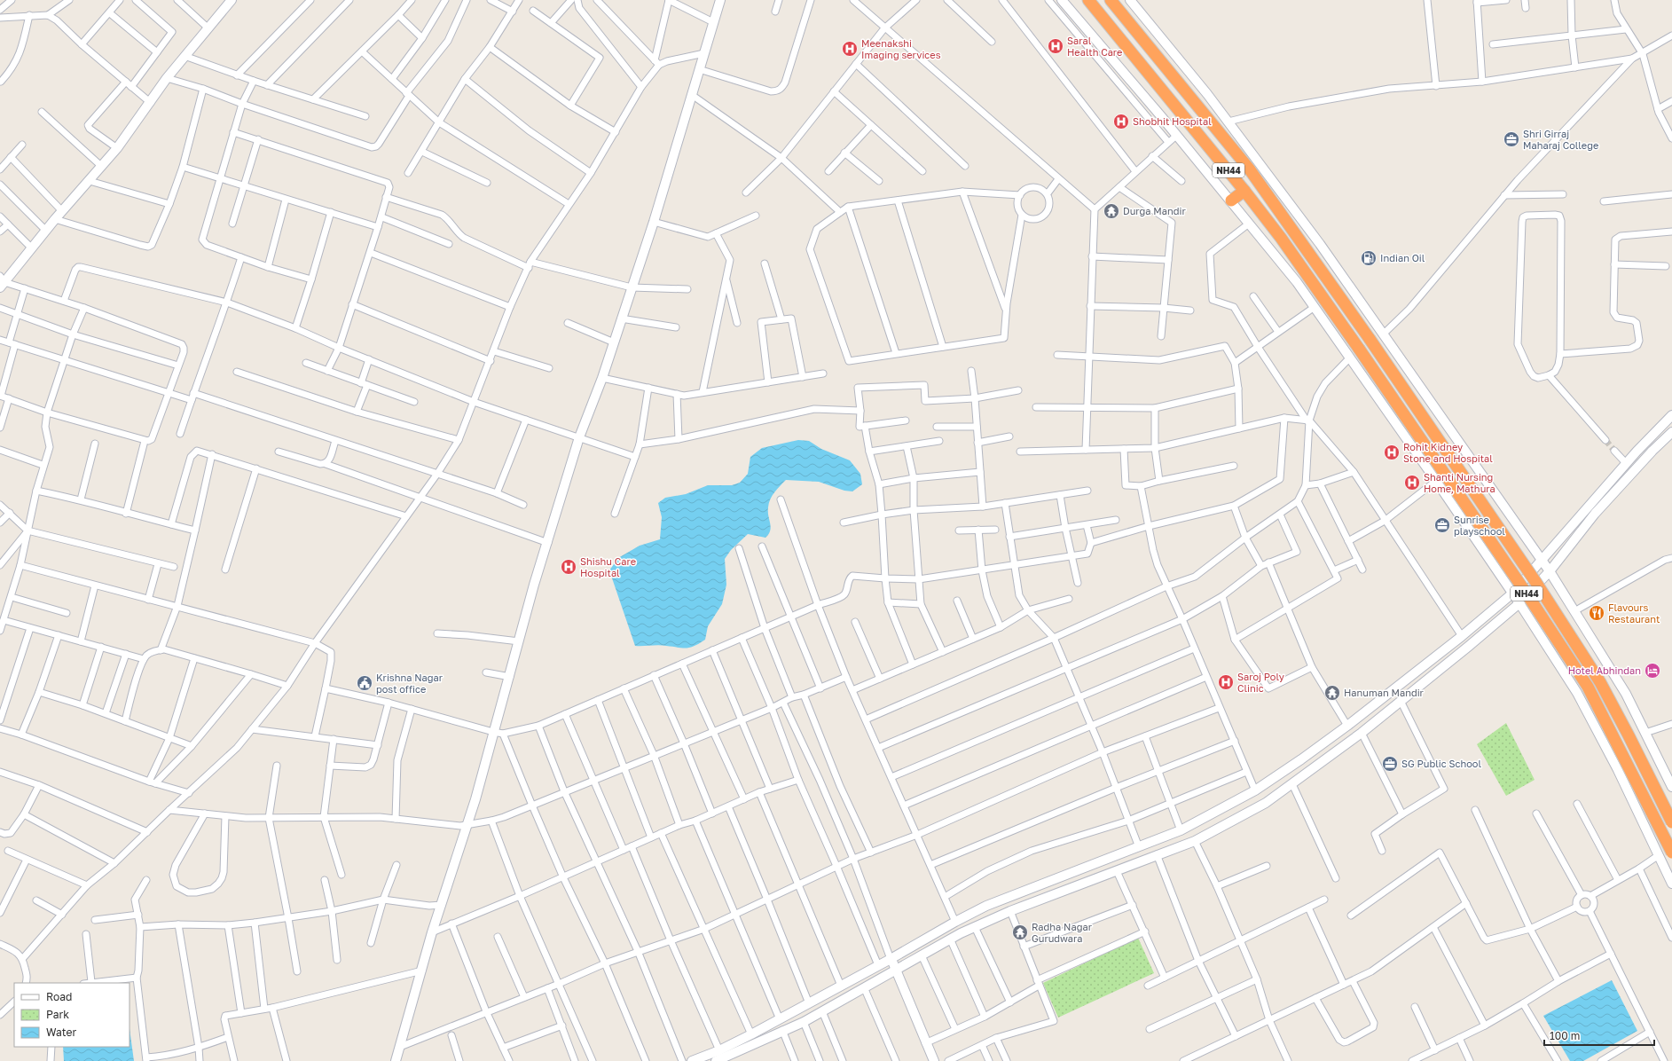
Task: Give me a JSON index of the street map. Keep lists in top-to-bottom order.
{
  "streets": {
    "highway": ["NH44"]
  },
  "places": {
    "hospital": [
      "Saral Health Care",
      "Meenakshi Imaging services",
      "Shobhit Hospital",
      "Rohit Kidney Stone and Hospital",
      "Shanti Nursing Home, Mathura",
      "Shishu Care Hospital",
      "Saroj Poly Clinic"
    ],
    "office": ["Shri Girraj Maharaj College", "Sunrise playschool", "SG Public School"],
    "temple": ["Durga Mandir", "Hanuman Mandir", "Radha Nagar Gurudwara"],
    "fuel station": ["Indian Oil"],
    "restaurant": ["Flavours Restaurant"],
    "hotel": ["Hotel Abhindan"],
    "public building": ["Krishna Nagar post office"]
  },
  "legend": ["Road", "Park", "Water"],
  "scale_bar": "100 m"
}
